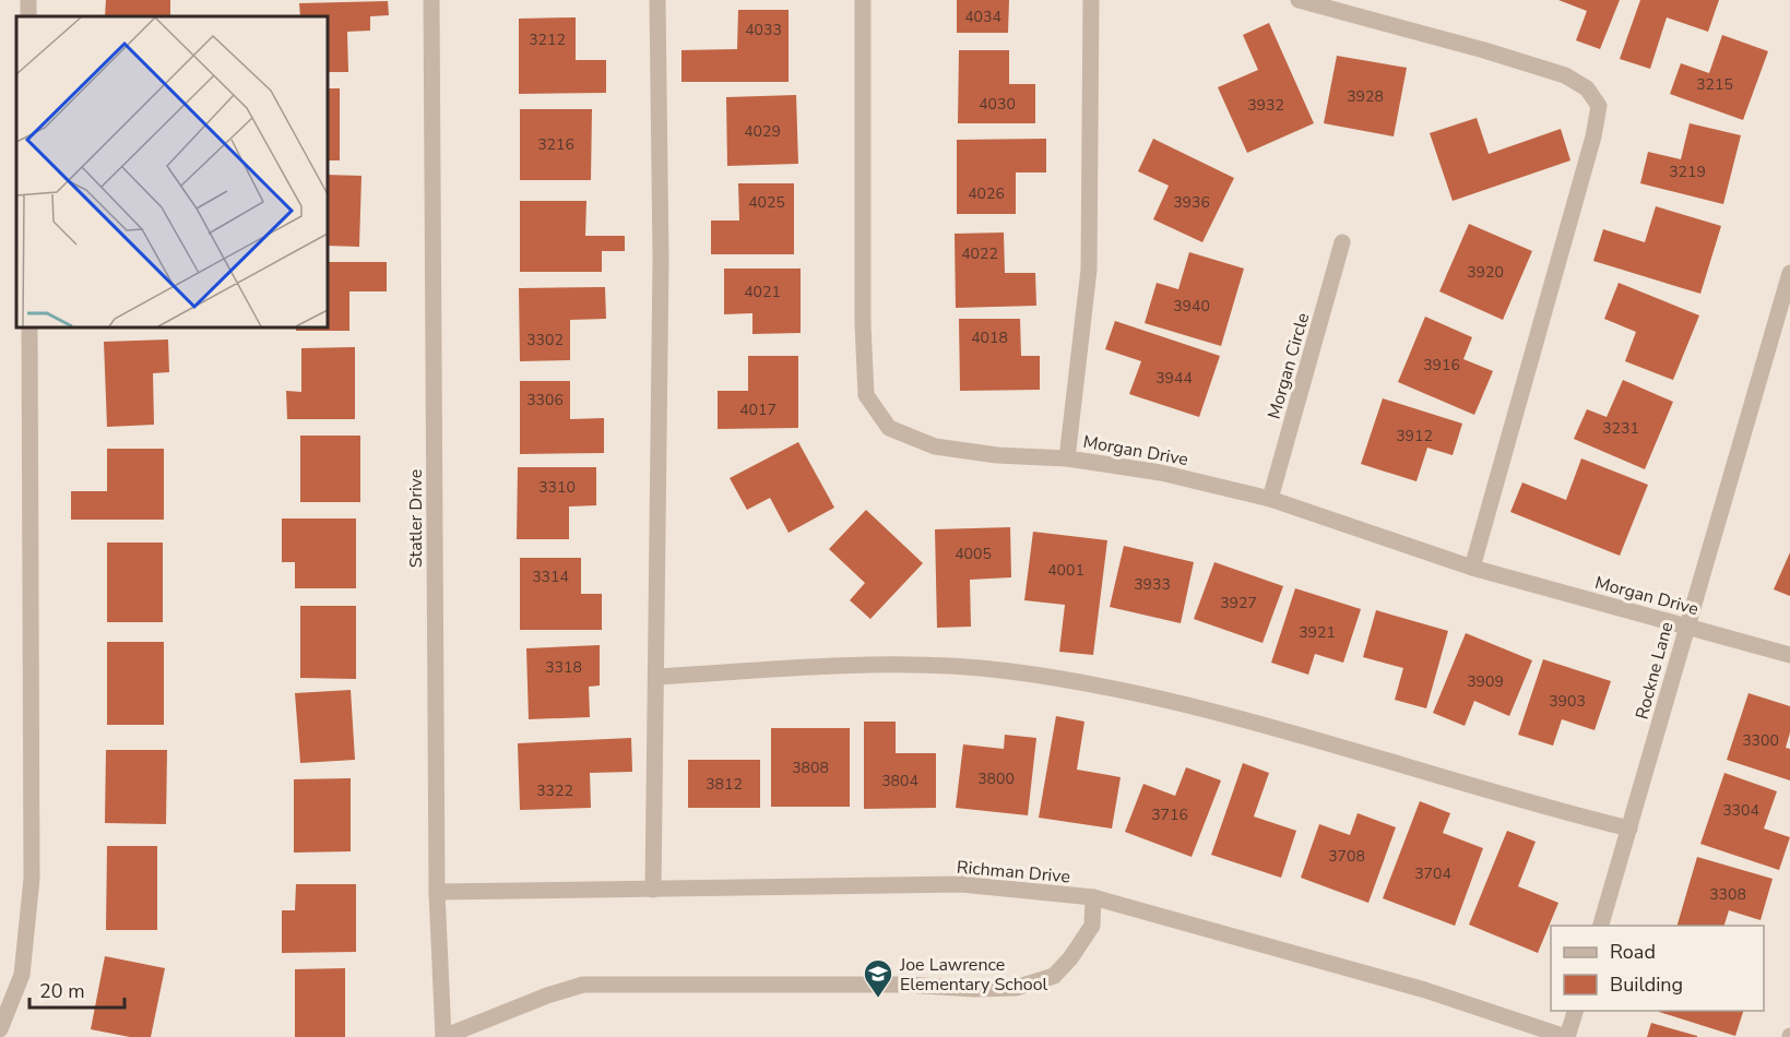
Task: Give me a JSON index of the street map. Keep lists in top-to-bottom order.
{
  "streets": {
    "street": [
      "Morgan Circle",
      "Morgan Drive",
      "Statler Drive",
      "Rockne Lane",
      "Richman Drive"
    ]
  },
  "crossings": [
    ["Morgan Circle", "Morgan Drive"],
    ["Morgan Drive", "Rockne Lane"],
    ["Statler Drive", "Richman Drive"]
  ],
  "places": {
    "school or university": ["Joe Lawrence Elementary School"]
  },
  "house_numbers": [
    "4034",
    "4033",
    "3212",
    "3215",
    "3928",
    "4030",
    "3932",
    "4029",
    "3216",
    "3219",
    "4026",
    "4025",
    "3936",
    "4022",
    "3920",
    "4021",
    "3940",
    "4018",
    "3302",
    "3916",
    "3944",
    "3306",
    "4017",
    "3231",
    "3912",
    "3310",
    "4005",
    "4001",
    "3314",
    "3933",
    "3927",
    "3921",
    "3318",
    "3909",
    "3903",
    "3300",
    "3808",
    "3800",
    "3804",
    "3812",
    "3322",
    "3304",
    "3716",
    "3708",
    "3704",
    "3308"
  ],
  "legend": ["Road", "Building"],
  "scale_bar": "20 m"
}
